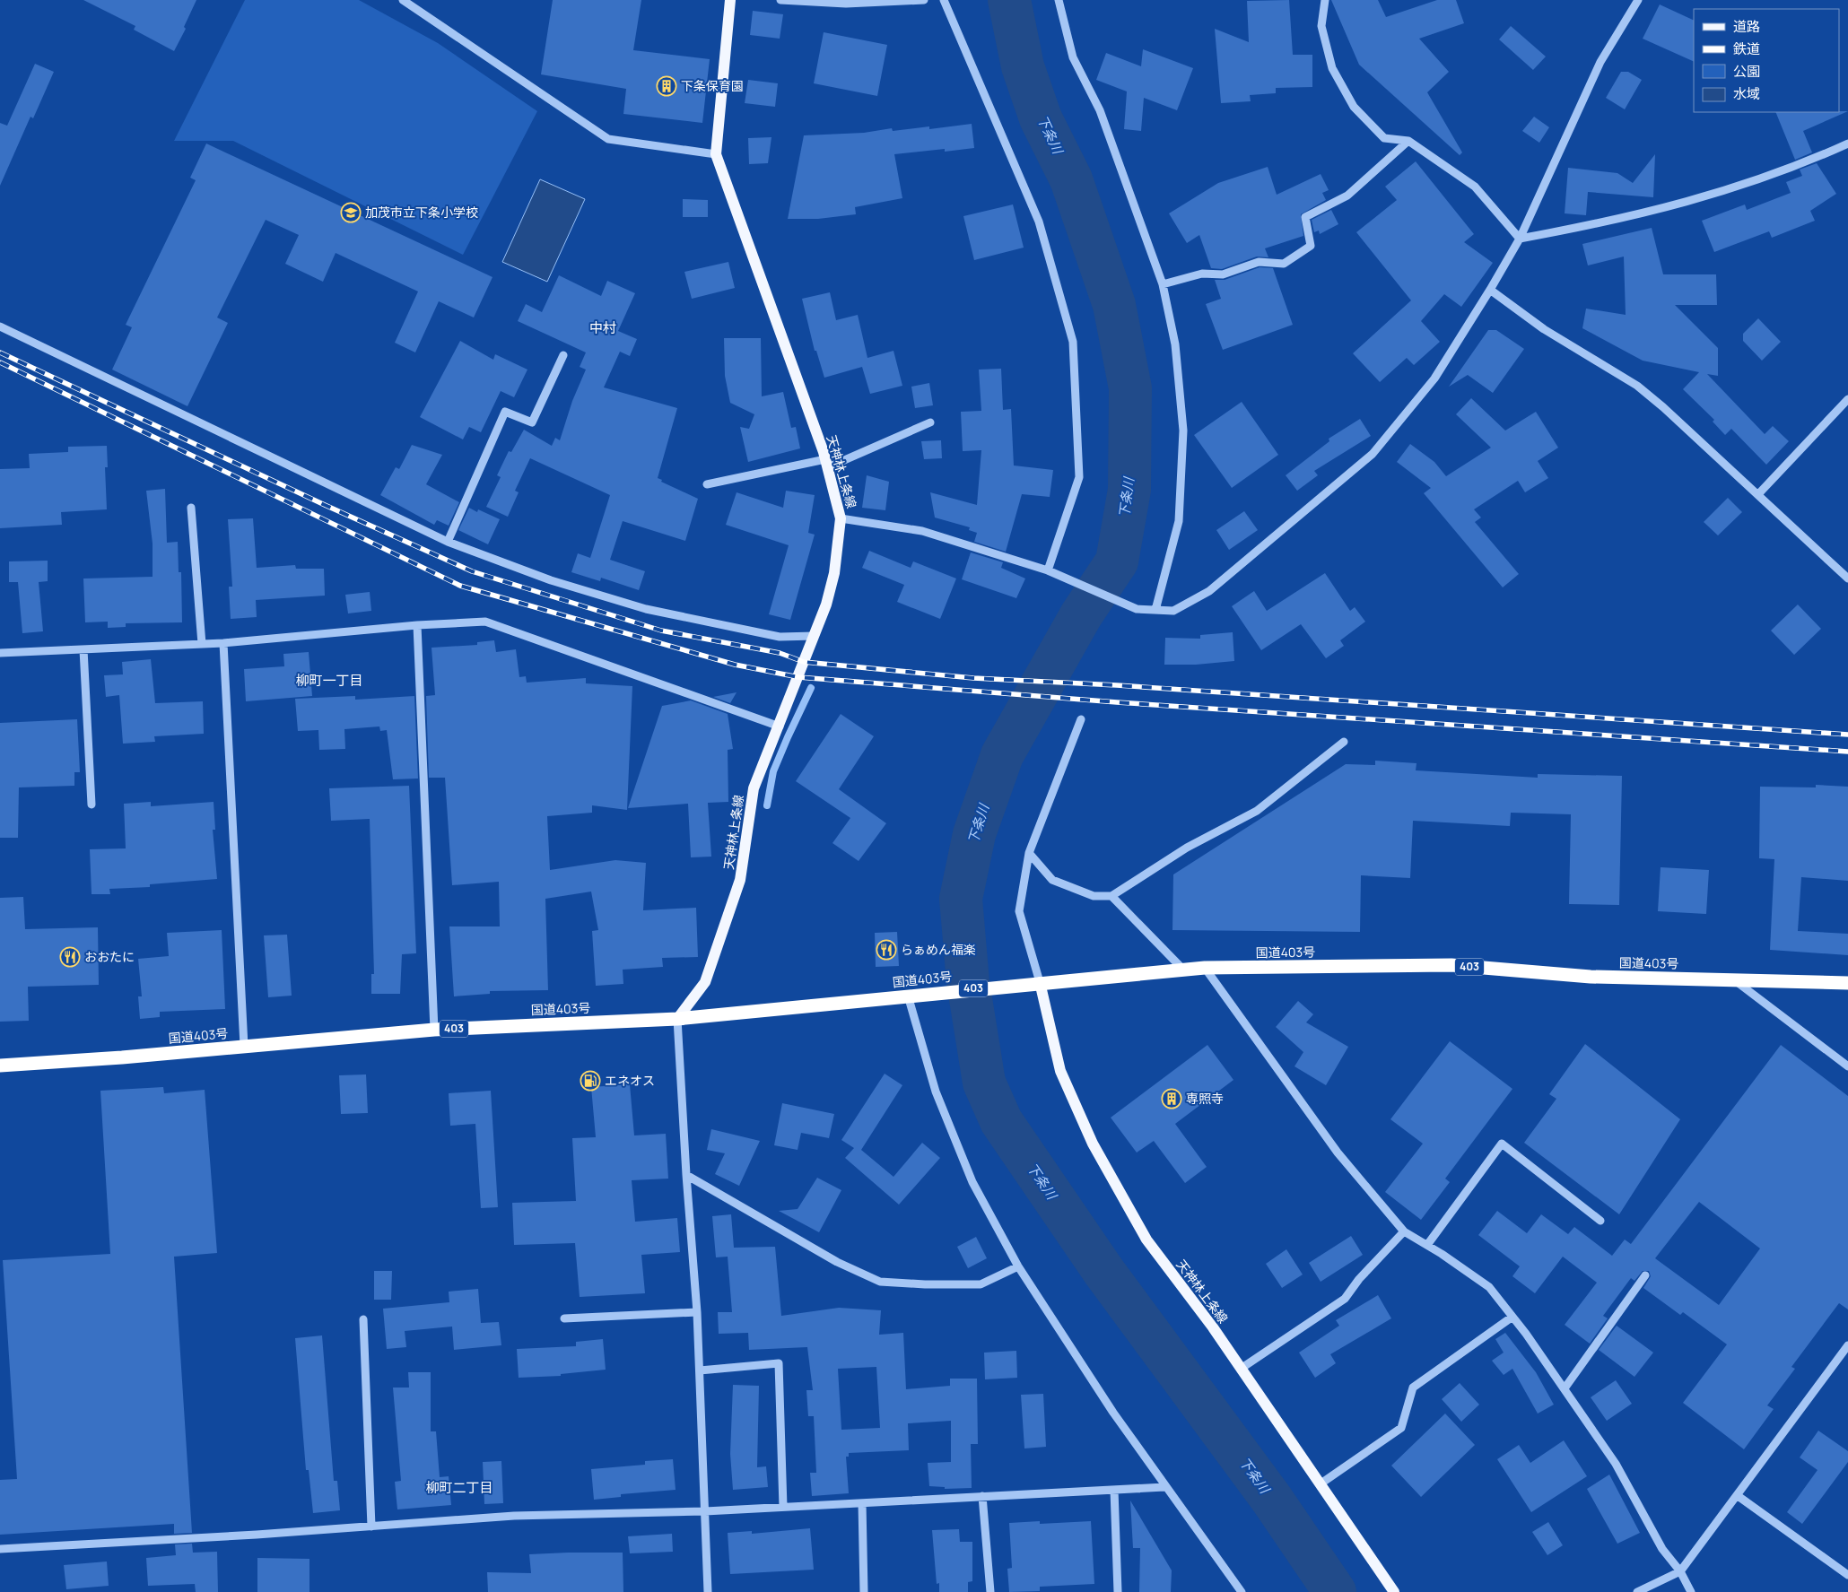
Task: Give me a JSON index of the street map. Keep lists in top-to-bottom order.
{
  "streets": {
    "highway": ["国道403号", "403"],
    "main road": ["天神林上条線"]
  },
  "crossings": [
    ["天神林上条線", "国道403号"]
  ],
  "districts": ["中村", "柳町一丁目", "柳町二丁目"],
  "water": ["下条川"],
  "places": {
    "building": ["下条保育園", "専照寺"],
    "school or university": ["加茂市立下条小学校"],
    "restaurant": ["らぁめん福楽", "おおたに"],
    "fuel station": ["エネオス"]
  },
  "legend": [
    "道路",
    "鉄道",
    "公園",
    "水域"
  ]
}
